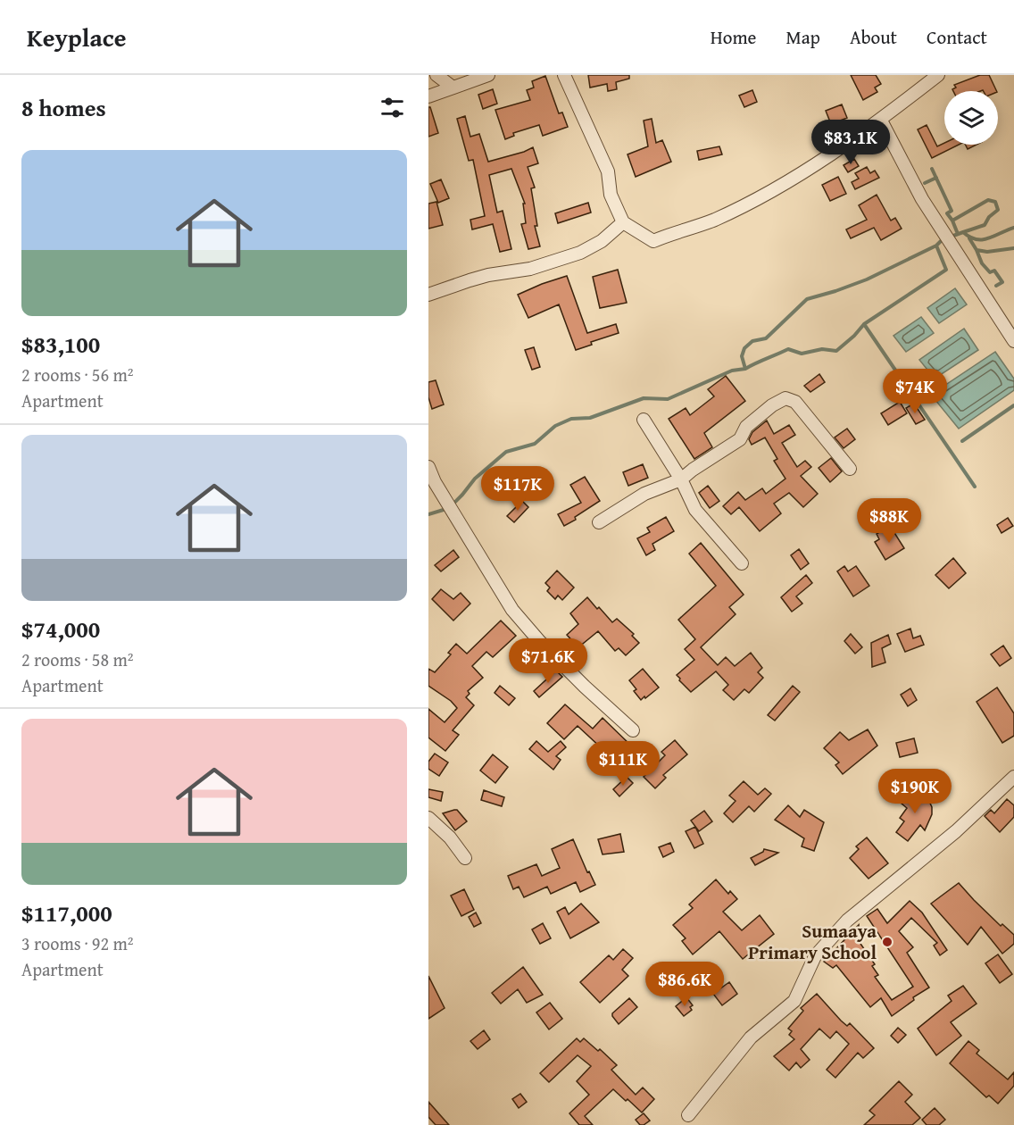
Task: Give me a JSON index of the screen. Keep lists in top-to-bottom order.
{
  "places": ["Sumaaya Primary School"],
  "page": {
    "header": "Keyplace",
    "nav": [
      "Home",
      "Map",
      "About",
      "Contact"
    ],
    "heading": "8 homes",
    "price": [
      "$83.1K",
      "$74K",
      "$117K",
      "$88K",
      "$71.6K",
      "$111K",
      "$190K",
      "$86.6K"
    ],
    "list": [
      {
        "name": "$83,100",
        "note": "2 rooms · 56 m² · Apartment"
      },
      {
        "name": "$74,000",
        "note": "2 rooms · 58 m² · Apartment"
      },
      {
        "name": "$117,000",
        "note": "3 rooms · 92 m² · Apartment"
      }
    ]
  }
}
